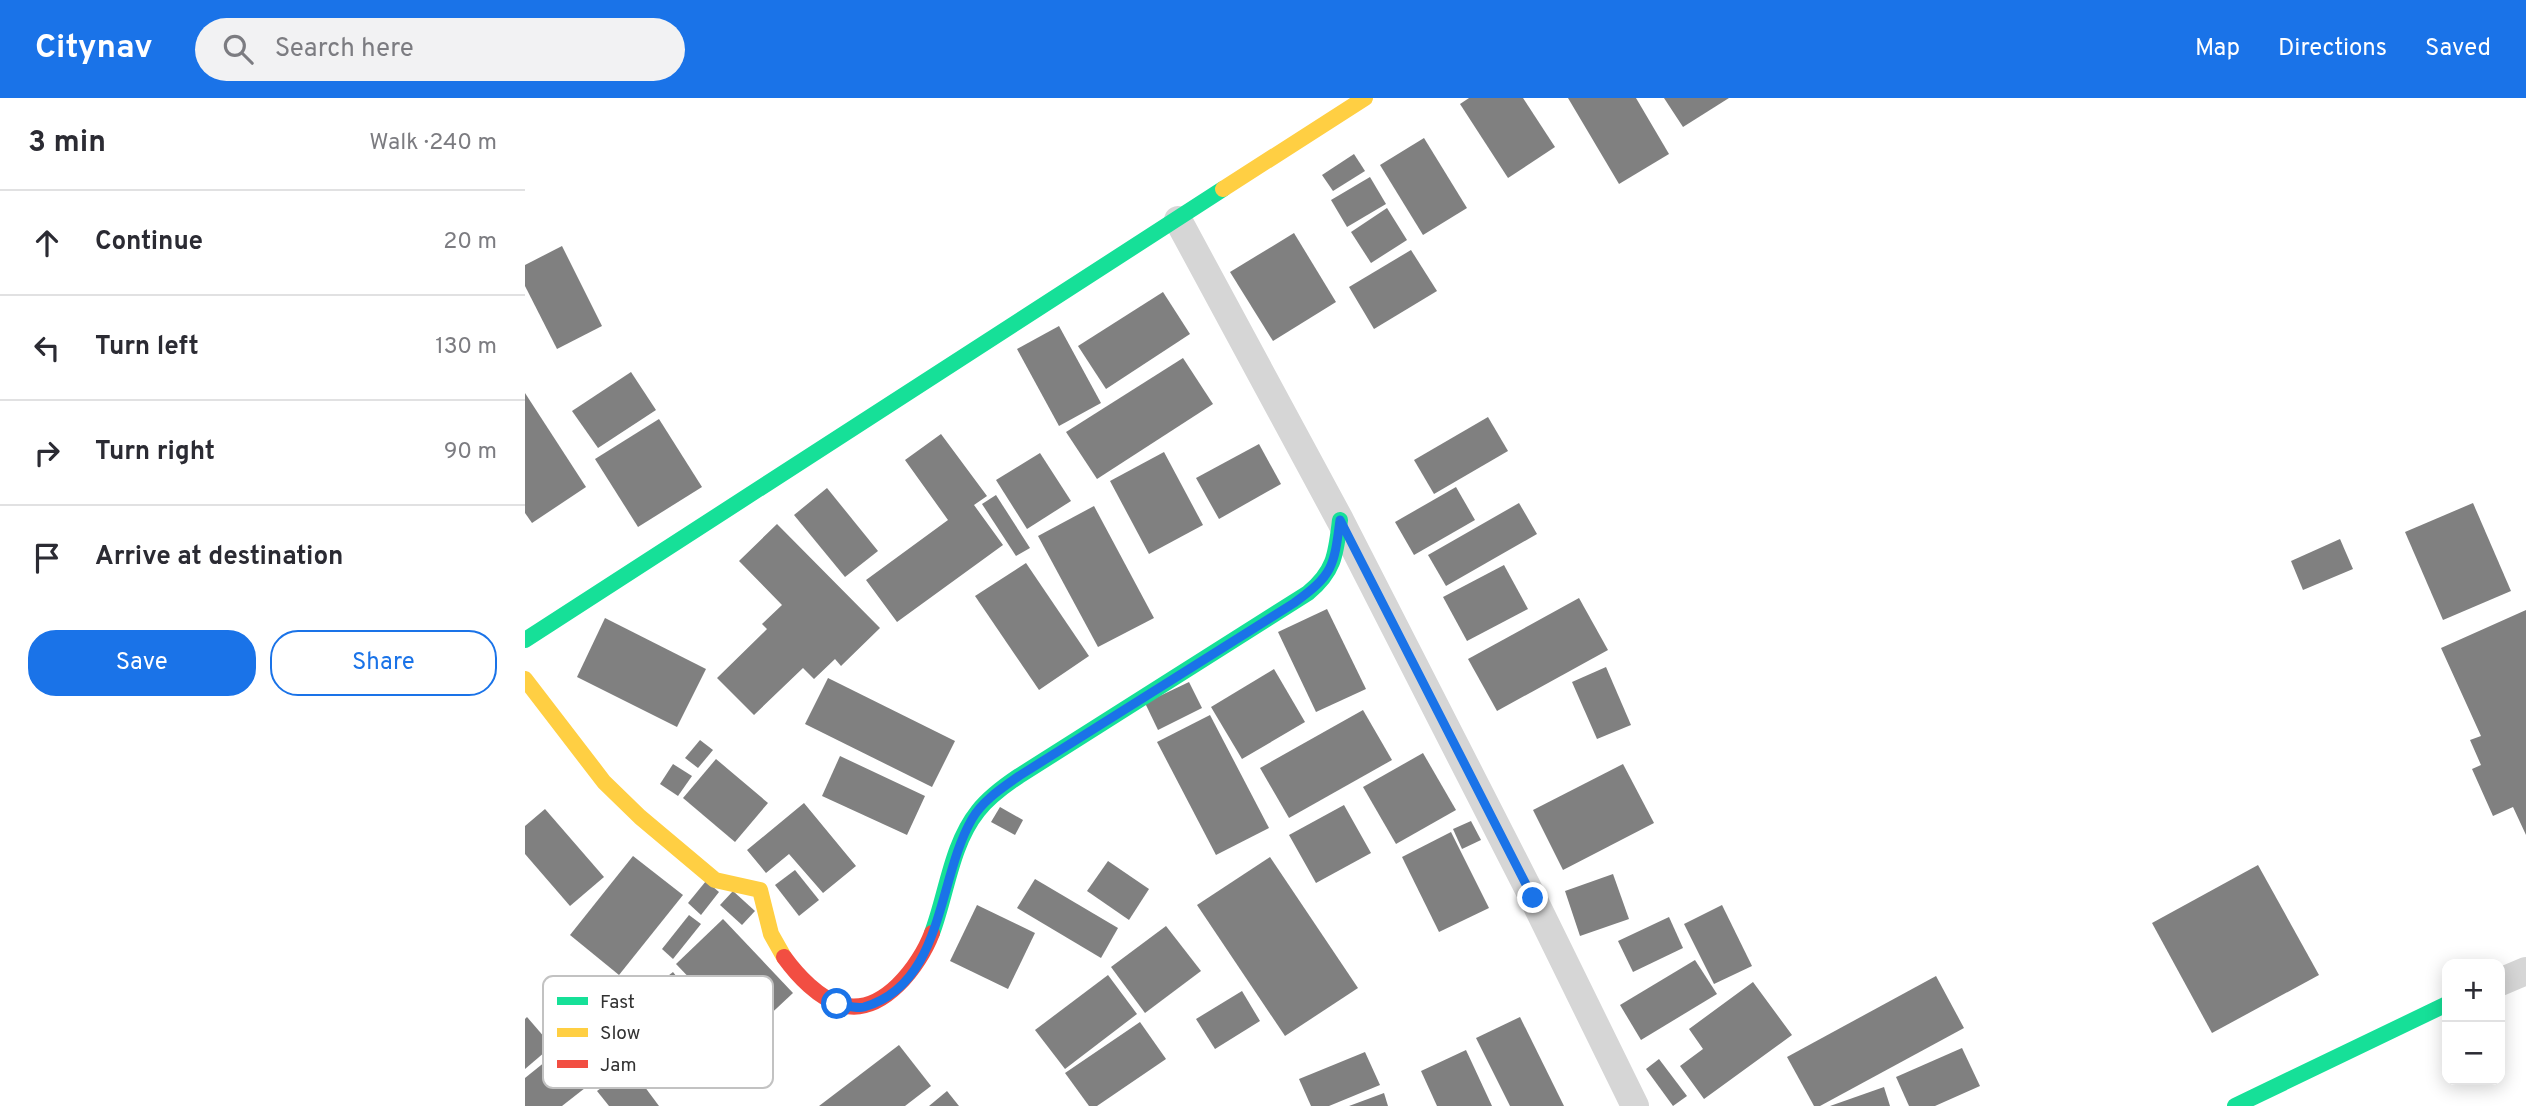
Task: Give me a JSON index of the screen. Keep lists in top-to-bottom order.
{
  "legend": ["Fast", "Slow", "Jam"],
  "page": {
    "header": "Citynav",
    "search": "Search here",
    "nav": ["Map", "Directions", "Saved"],
    "heading": ["3 min", "Walk · 240 m"],
    "list": [
      ["Continue", "20 m"],
      ["Turn left", "130 m"],
      ["Turn right", "90 m"],
      "Arrive at destination"
    ],
    "buttons": ["Save", "Share"],
    "map_buttons": ["+", "−"]
  }
}
